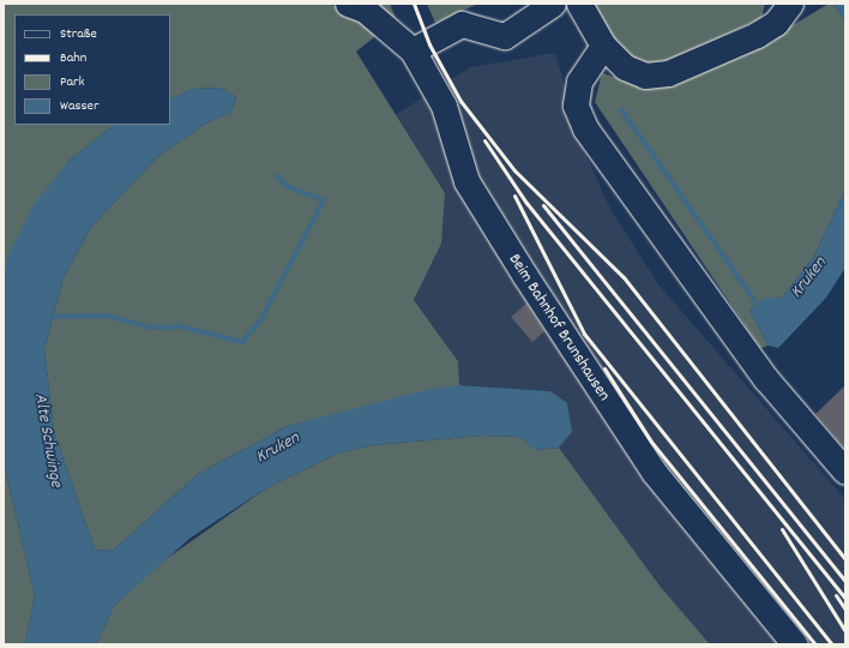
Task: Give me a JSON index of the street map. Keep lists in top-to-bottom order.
{
  "streets": {
    "street": ["Beim Bahnhof Brunshausen"]
  },
  "water": ["Kruken", "Alte Schwinge"],
  "legend": [
    "Straße",
    "Bahn",
    "Park",
    "Wasser"
  ]
}
